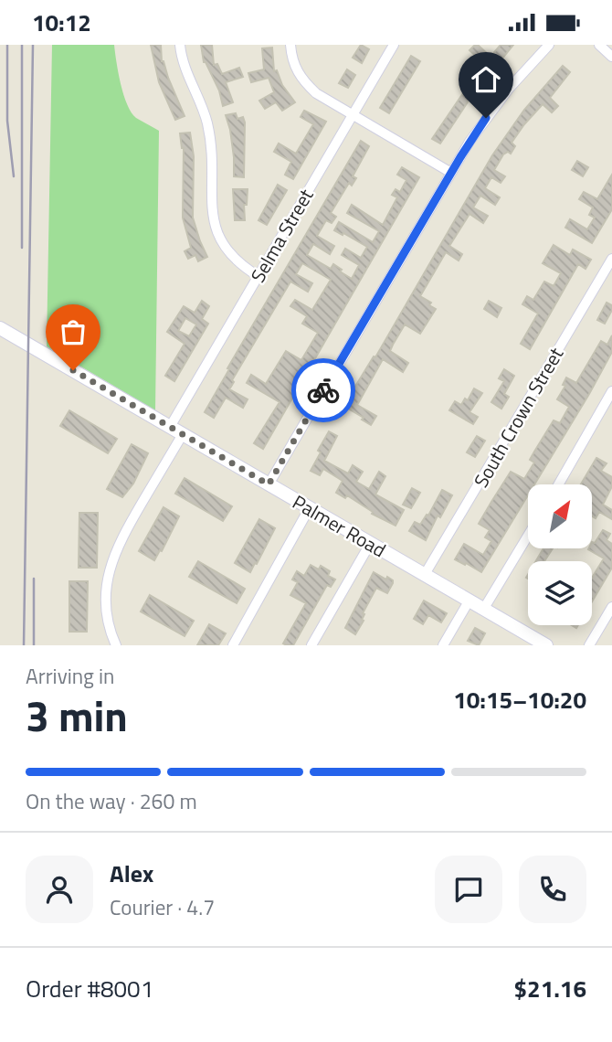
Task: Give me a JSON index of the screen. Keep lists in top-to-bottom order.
{
  "streets": {
    "street": ["Selma Street", "South Crown Street", "Palmer Road"]
  },
  "crossings": [
    ["Selma Street", "Palmer Road"],
    ["South Crown Street", "Palmer Road"]
  ],
  "north": "top right",
  "page": {
    "status": "10:12",
    "heading": ["3 min", "Arriving in", "10:15–10:20"],
    "panel": [
      "Alex",
      "Courier · 4.7",
      "Order #8001",
      "$21.16"
    ],
    "bar": "On the way · 260 m"
  }
}
